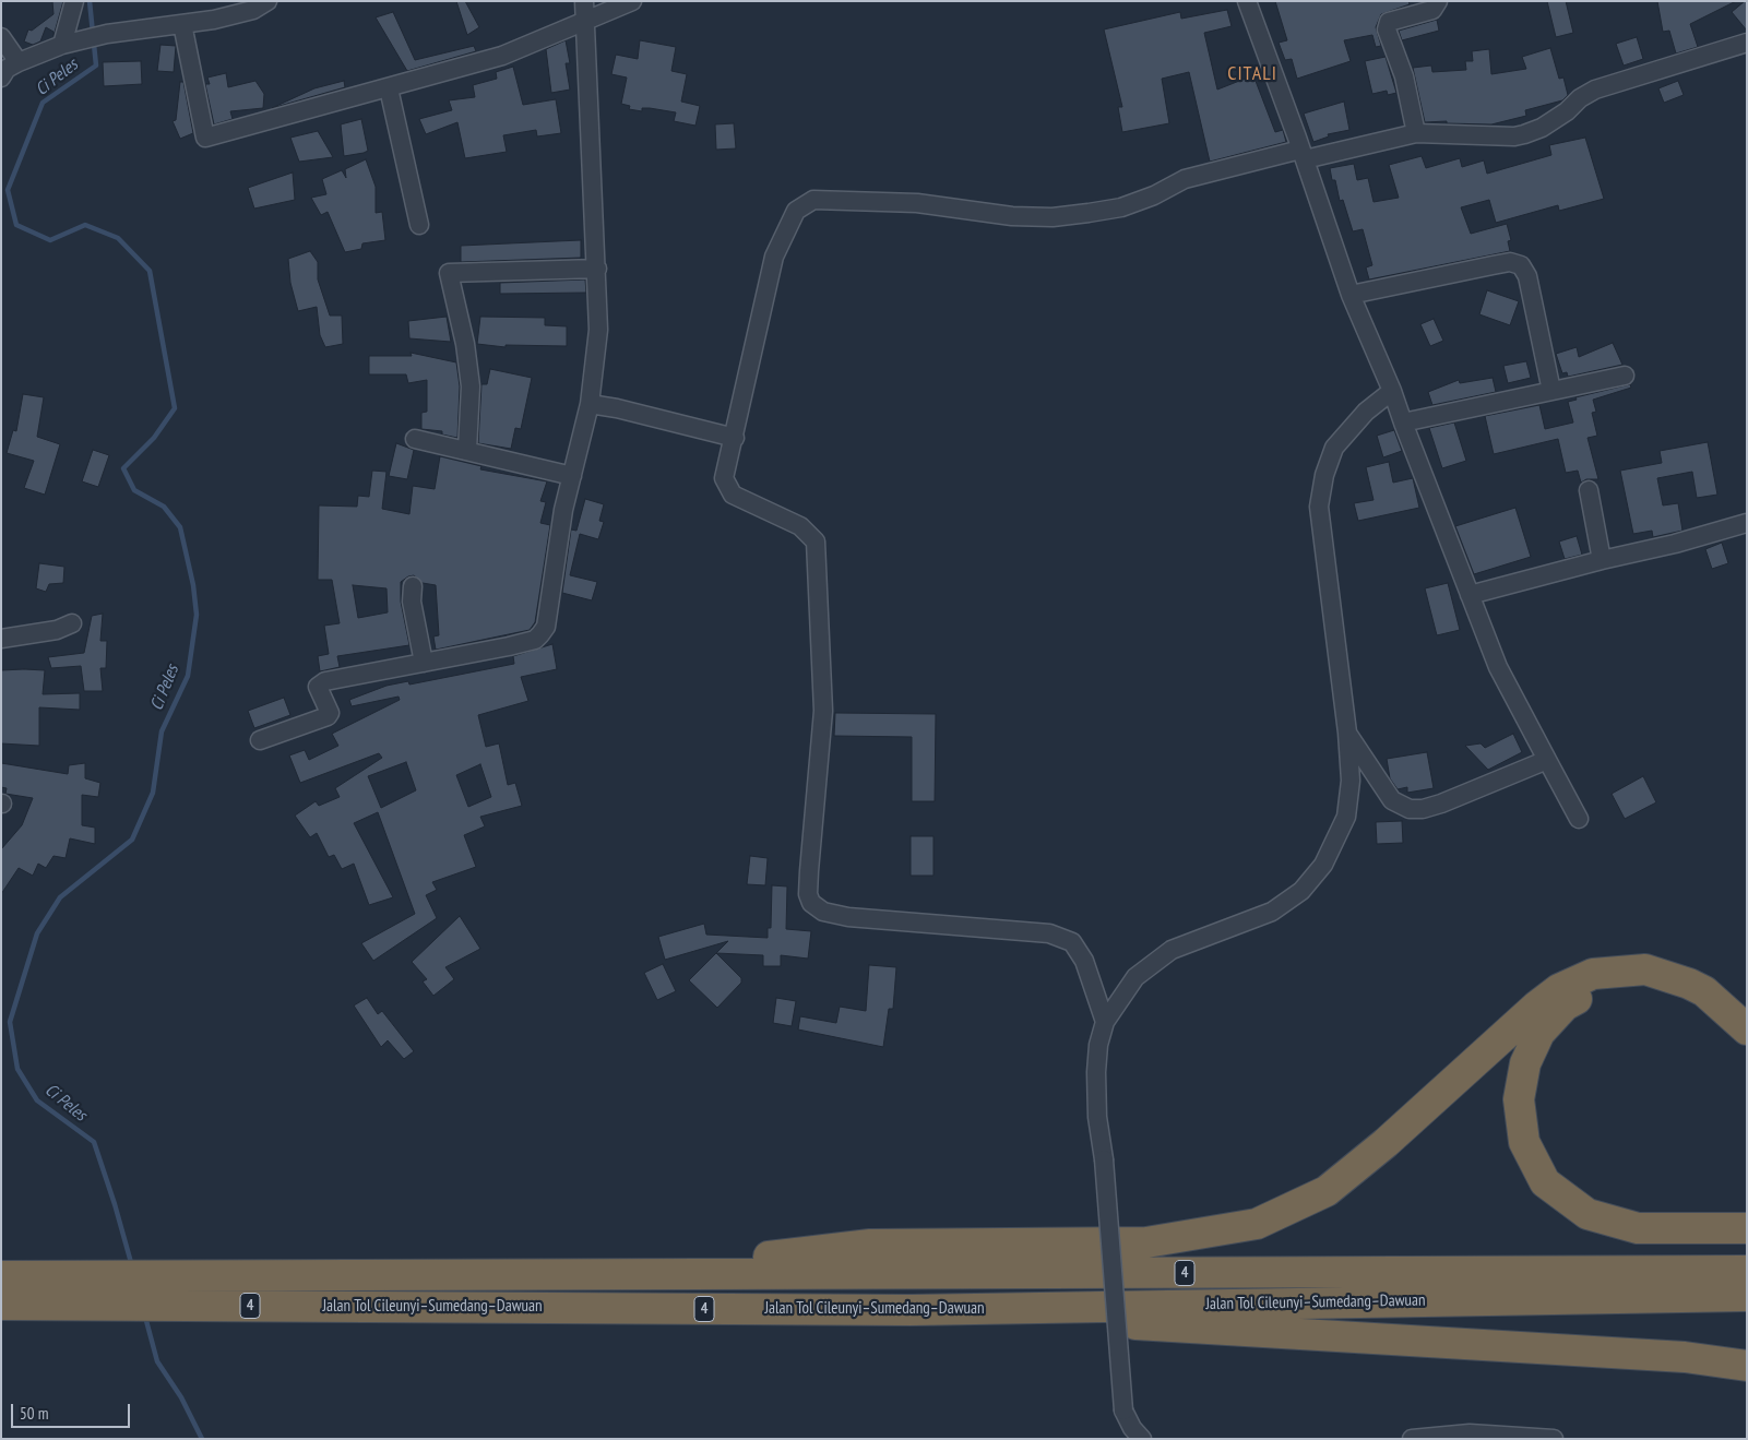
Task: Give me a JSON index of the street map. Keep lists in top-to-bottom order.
{
  "streets": {
    "highway": ["4", "Jalan Tol Cileunyi–Sumedang–Dawuan"]
  },
  "districts": ["CITALI"],
  "water": ["Ci Peles"],
  "scale_bar": "50 m"
}
